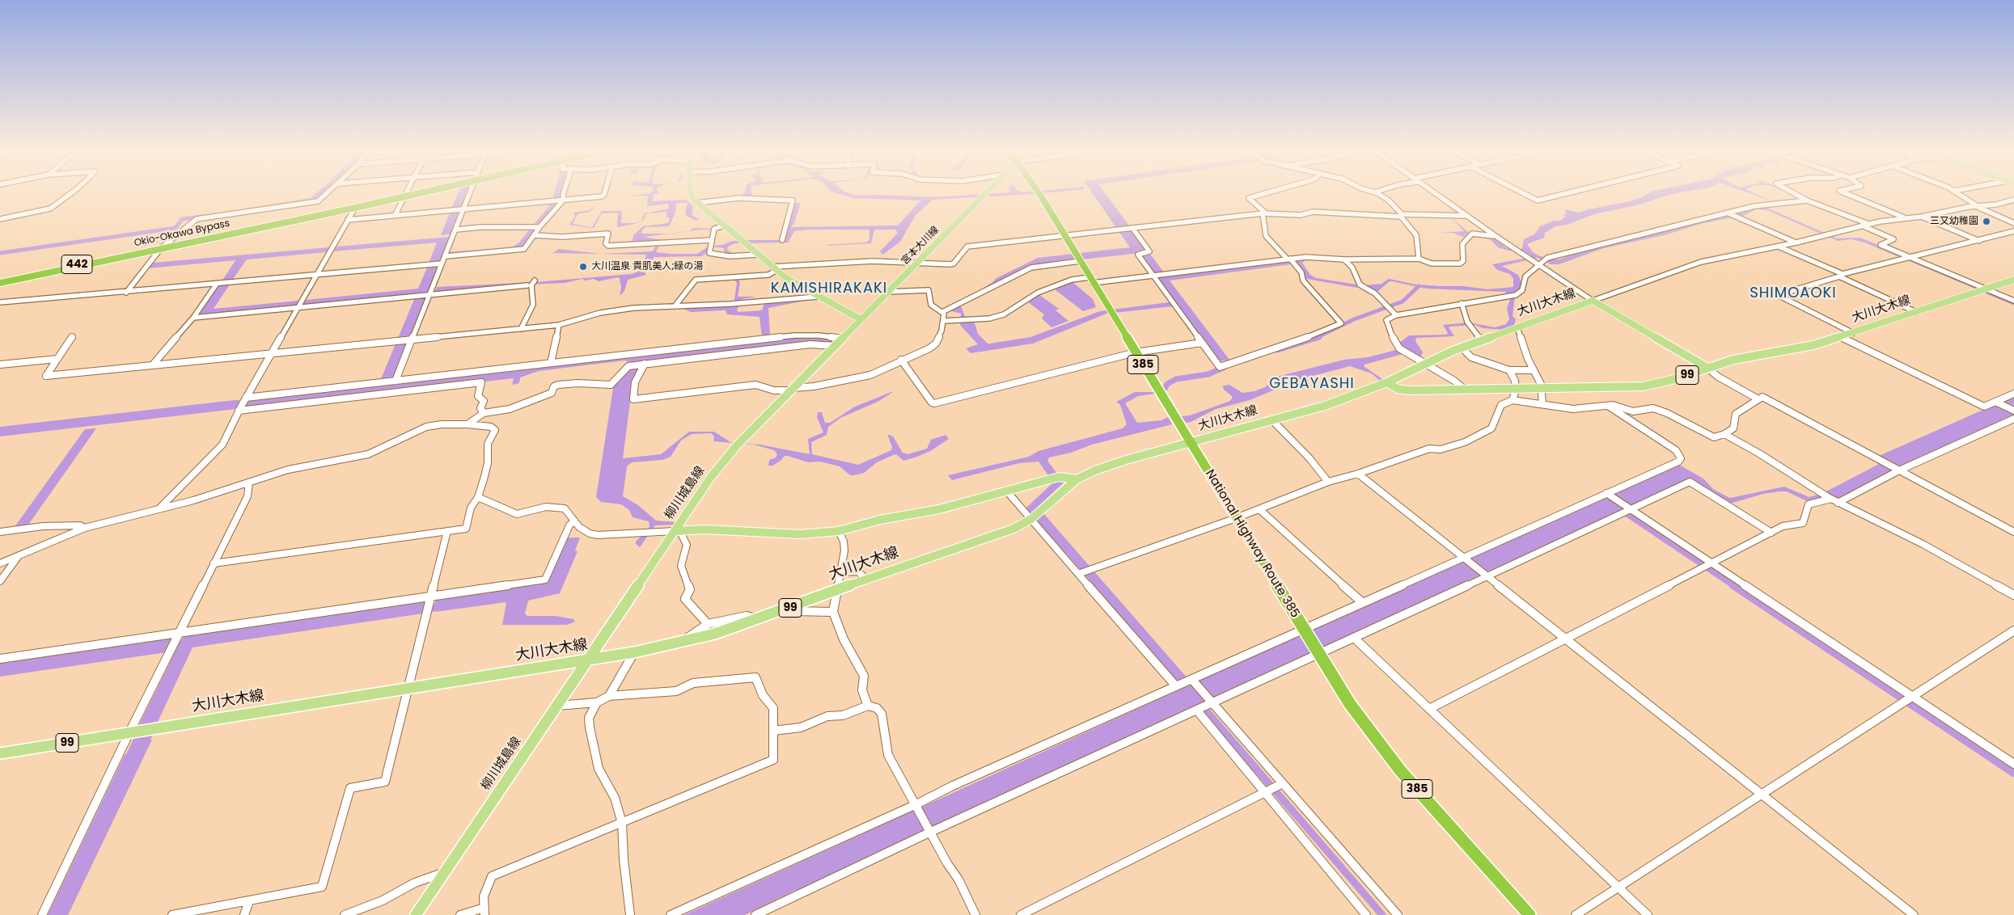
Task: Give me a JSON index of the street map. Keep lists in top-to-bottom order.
{
  "streets": {
    "highway": [
      "Okio-Okawa Bypass",
      "442",
      "385",
      "National Highway Route 385"
    ],
    "main road": [
      "宮本大川線",
      "大川大木線",
      "99",
      "柳川城島線"
    ]
  },
  "crossings": [
    ["宮本大川線", "柳川城島線"],
    ["大川大木線", "柳川城島線"],
    ["大川大木線", "National Highway Route 385"]
  ],
  "districts": ["KAMISHIRAKAKI", "SHIMOAOKI", "GEBAYASHI"],
  "places": ["三又幼稚園", "大川温泉 貴肌美人;緑の湯"]
}
